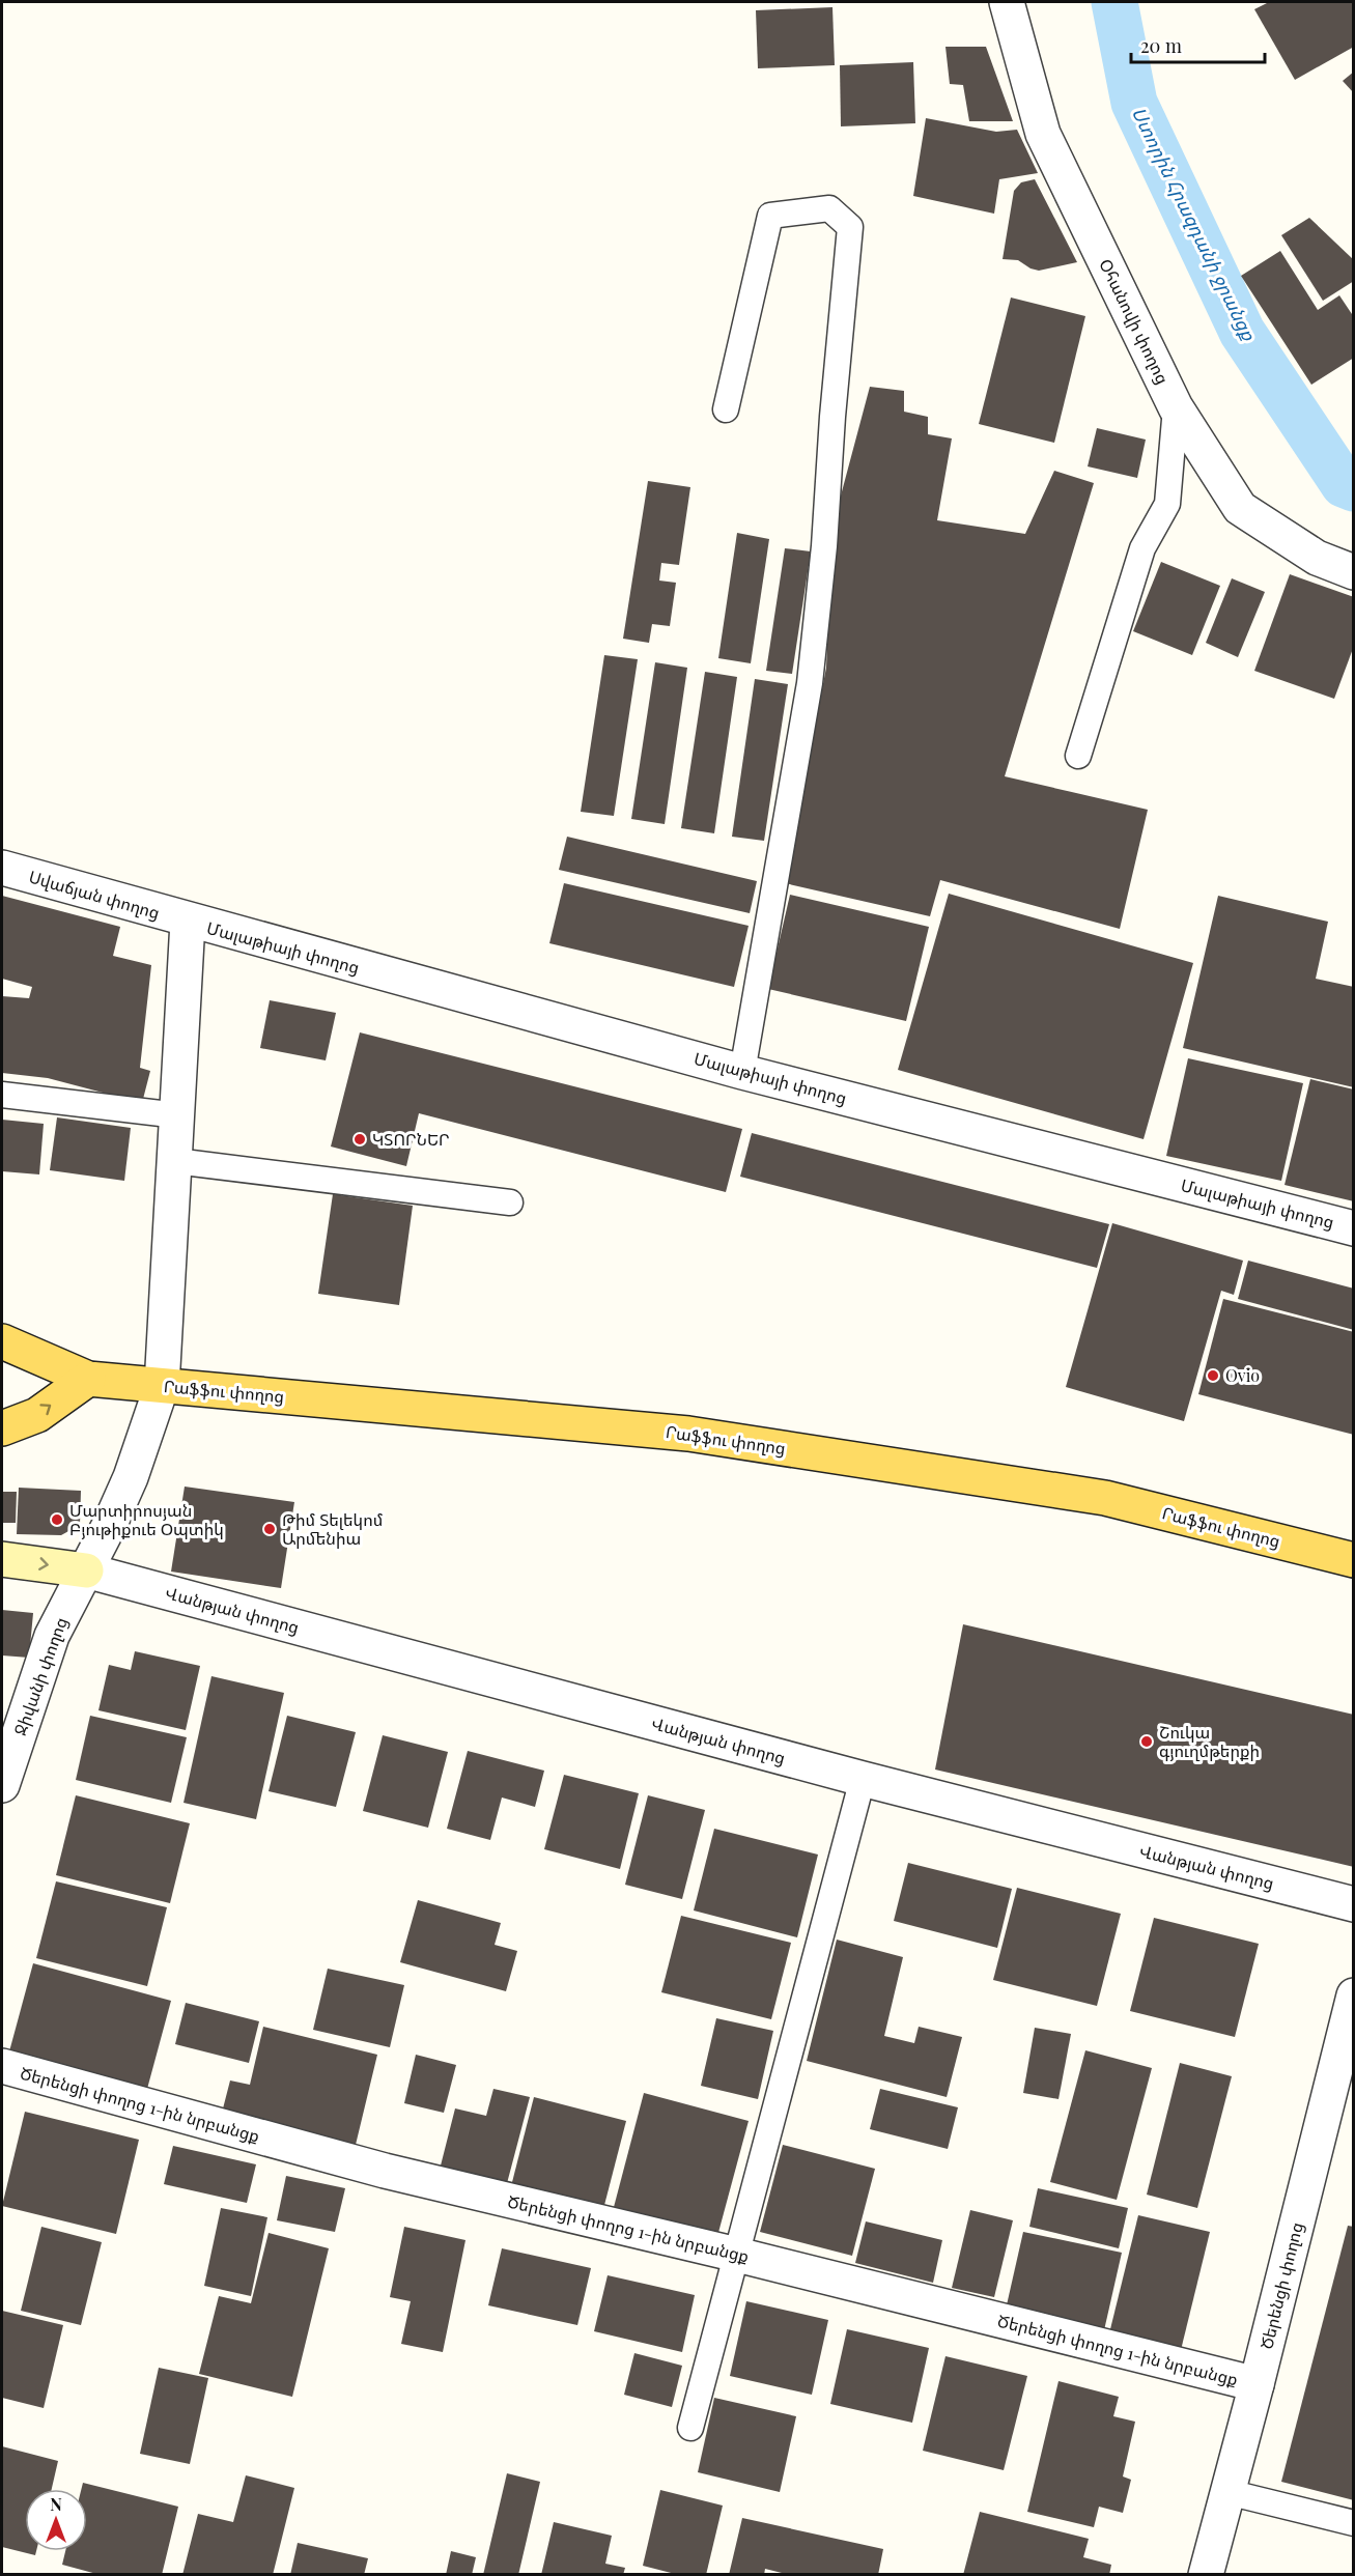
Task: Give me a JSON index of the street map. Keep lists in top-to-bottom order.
{
  "streets": {
    "main road": ["Րաֆֆու փողոց"],
    "street": [
      "Օհանովի փողոց",
      "Սվաճյան փողոց",
      "Մալաթիայի փողոց",
      "Վանթյան փողոց",
      "Ջիվանի փողոց",
      "Ծերենցի փողոց 1-ին նրբանցք",
      "Ծերենցի փողոց"
    ]
  },
  "crossings": [
    ["Սվաճյան փողոց", "Մալաթիայի փողոց"],
    ["Սվաճյան փողոց", "Ջիվանի փողոց"],
    ["Մալաթիայի փողոց", "Ջիվանի փողոց"],
    ["Րաֆֆու փողոց", "Ջիվանի փողոց"],
    ["Վանթյան փողոց", "Ջիվանի փողոց"],
    ["Ծերենցի փողոց 1-ին նրբանցք", "Ծերենցի փողոց"]
  ],
  "water": ["Ստորին Հրազդանի ջրանցք"],
  "places": [
    "ԿՏՈՐՆԵՐ",
    "Ovio",
    "Մարտիրոսյան Բյութիքուե Օպտիկ",
    "Թիմ Տելեկոմ Արմենիա",
    "Շուկա գյուղմթերքի"
  ],
  "scale_bar": "20 m",
  "north": "top"
}
